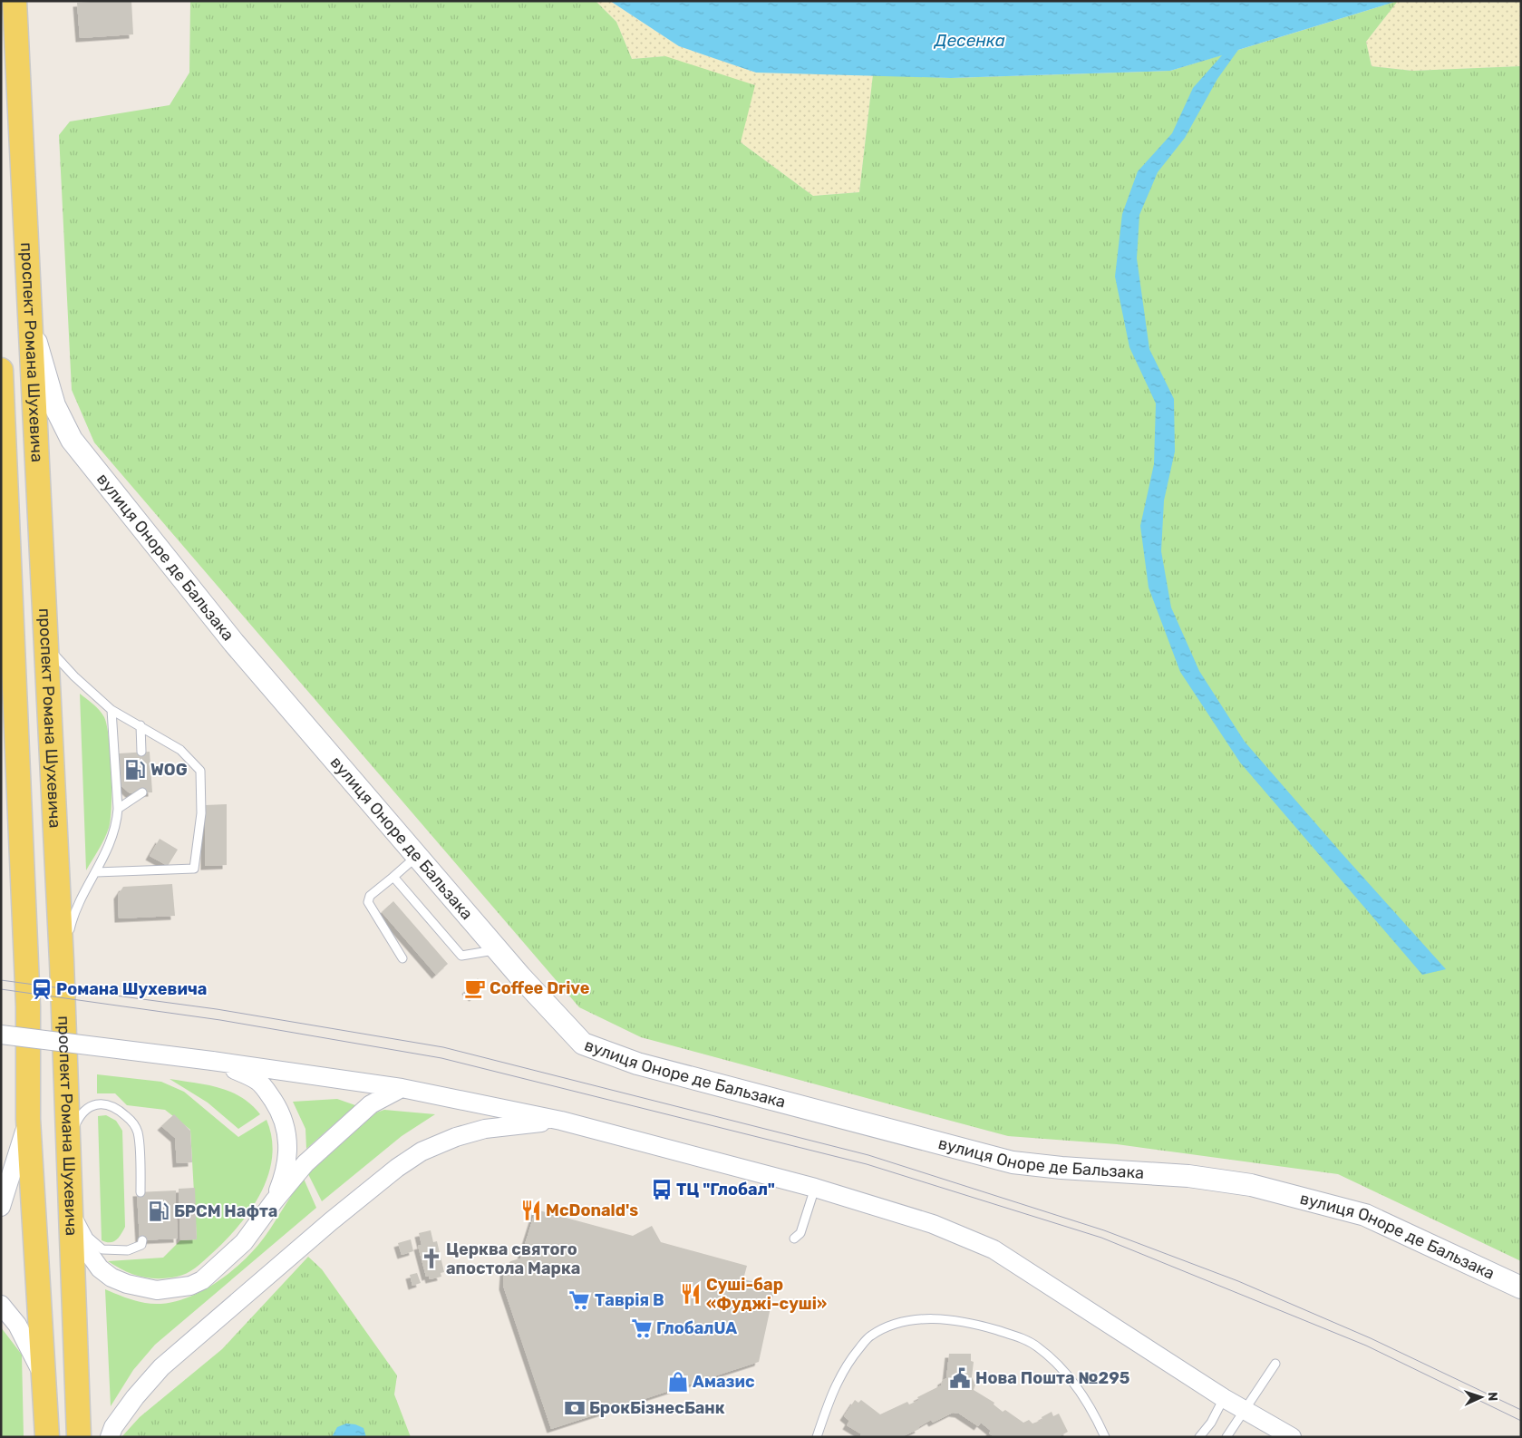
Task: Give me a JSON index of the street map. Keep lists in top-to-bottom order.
{
  "streets": {
    "main road": ["проспект Романа Шухевича", "вулиця Оноре де Бальзака"]
  },
  "crossings": [
    ["проспект Романа Шухевича", "вулиця Оноре де Бальзака"]
  ],
  "water": ["Десенка"],
  "places": {
    "fuel station": ["WOG", "БРСМ Нафта"],
    "cafe": ["Coffee Drive"],
    "station": ["Романа Шухевича"],
    "bus stop": ["ТЦ \"Глобал\""],
    "restaurant": ["McDonald's", "Суші-бар «Фуджі-суші»"],
    "church": ["Церква святого апостола Марка"],
    "supermarket": ["Таврія В", "ГлобалUA"],
    "public building": ["Нова Пошта №295"],
    "shop": ["Амазис"],
    "bank": ["БрокБізнесБанк"]
  },
  "north": "right"
}
